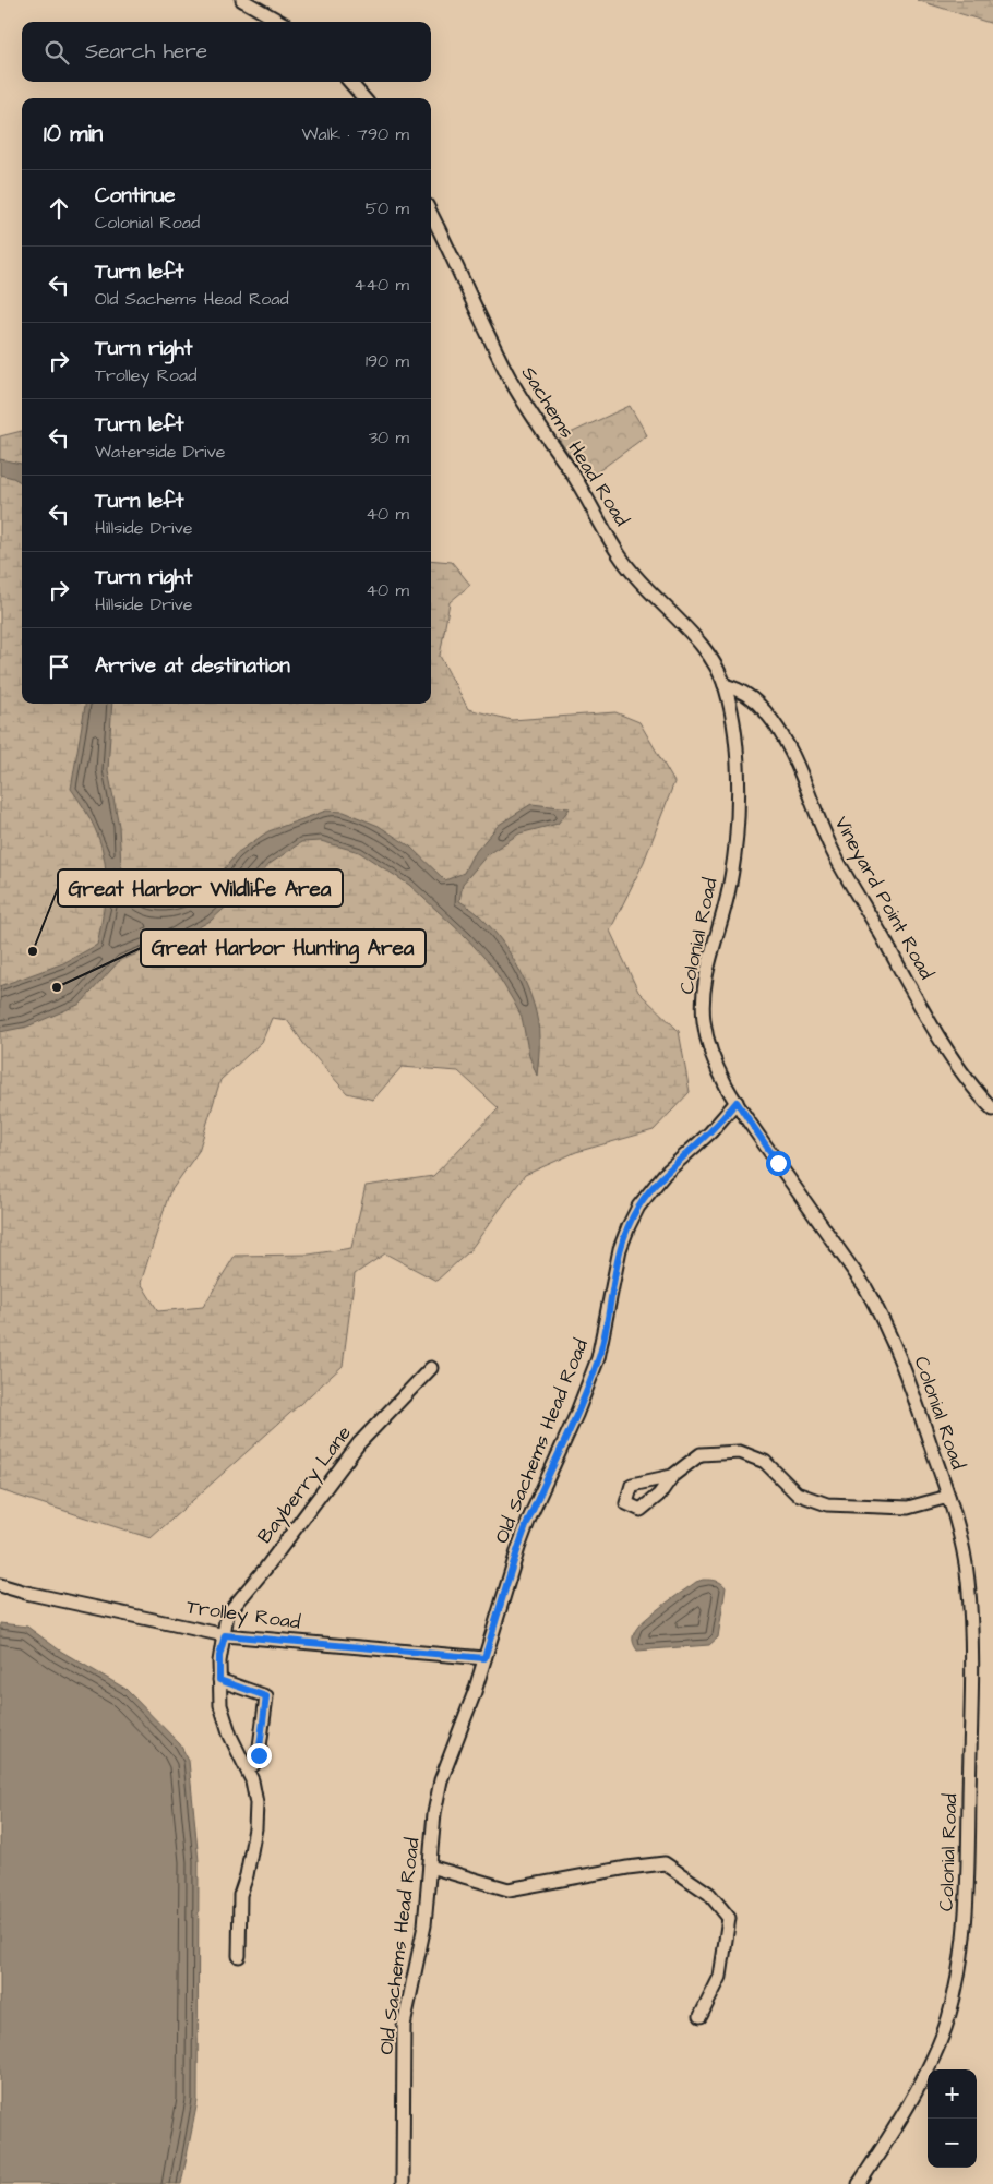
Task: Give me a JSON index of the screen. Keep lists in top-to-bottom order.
{
  "streets": {
    "street": [
      "Sachems Head Road",
      "Vineyard Point Road",
      "Colonial Road",
      "Old Sachems Head Road",
      "Bayberry Lane",
      "Trolley Road"
    ]
  },
  "crossings": [
    ["Sachems Head Road", "Vineyard Point Road"],
    ["Sachems Head Road", "Colonial Road"],
    ["Vineyard Point Road", "Colonial Road"],
    ["Colonial Road", "Old Sachems Head Road"],
    ["Old Sachems Head Road", "Trolley Road"],
    ["Bayberry Lane", "Trolley Road"]
  ],
  "places": ["Great Harbor Wildlife Area", "Great Harbor Hunting Area"],
  "page": {
    "search": "Search here",
    "heading": ["10 min", "Walk · 790 m"],
    "list": [
      ["Continue", "Colonial Road", "50 m"],
      ["Turn left", "Old Sachems Head Road", "440 m"],
      ["Turn right", "Trolley Road", "190 m"],
      ["Turn left", "Waterside Drive", "30 m"],
      ["Turn left", "Hillside Drive", "40 m"],
      ["Turn right", "Hillside Drive", "40 m"],
      "Arrive at destination"
    ],
    "map_buttons": ["+", "−"]
  }
}
